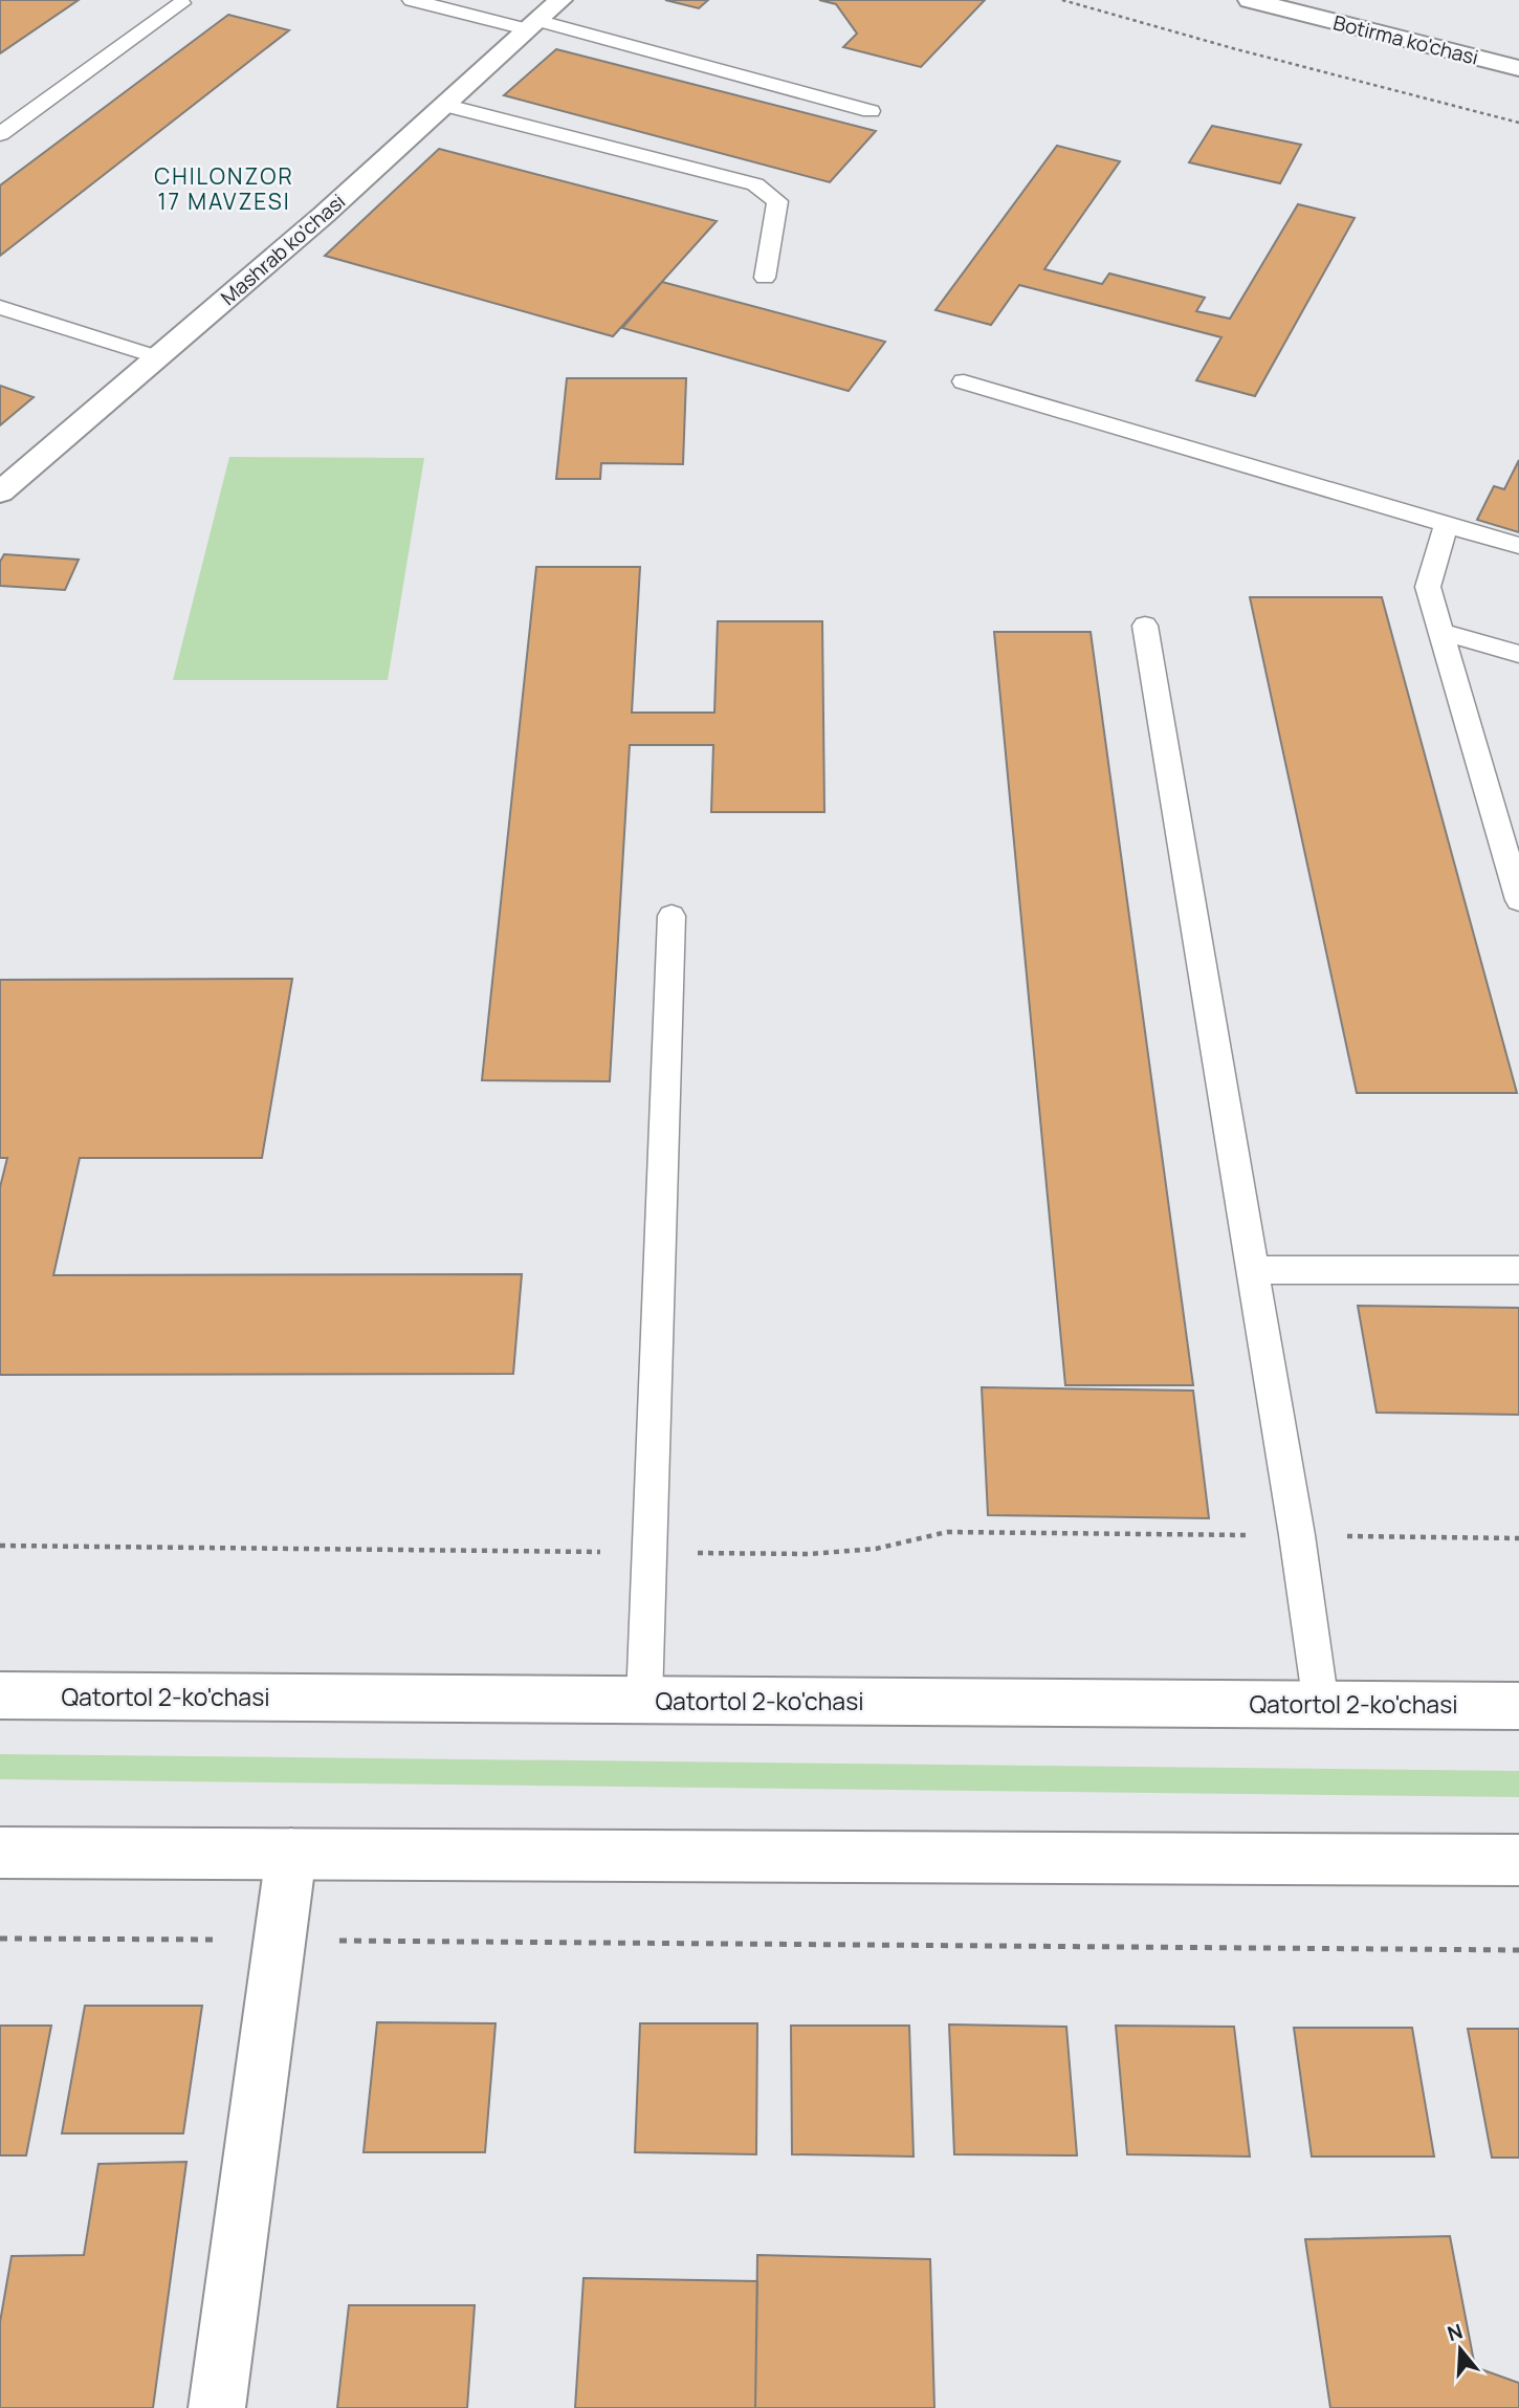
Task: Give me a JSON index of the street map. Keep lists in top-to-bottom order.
{
  "streets": {
    "main road": ["Botirma ko'chasi", "Mashrab ko'chasi", "Qatortol 2-ko'chasi"]
  },
  "districts": ["CHILONZOR 17 MAVZESI"],
  "north": "top"
}
